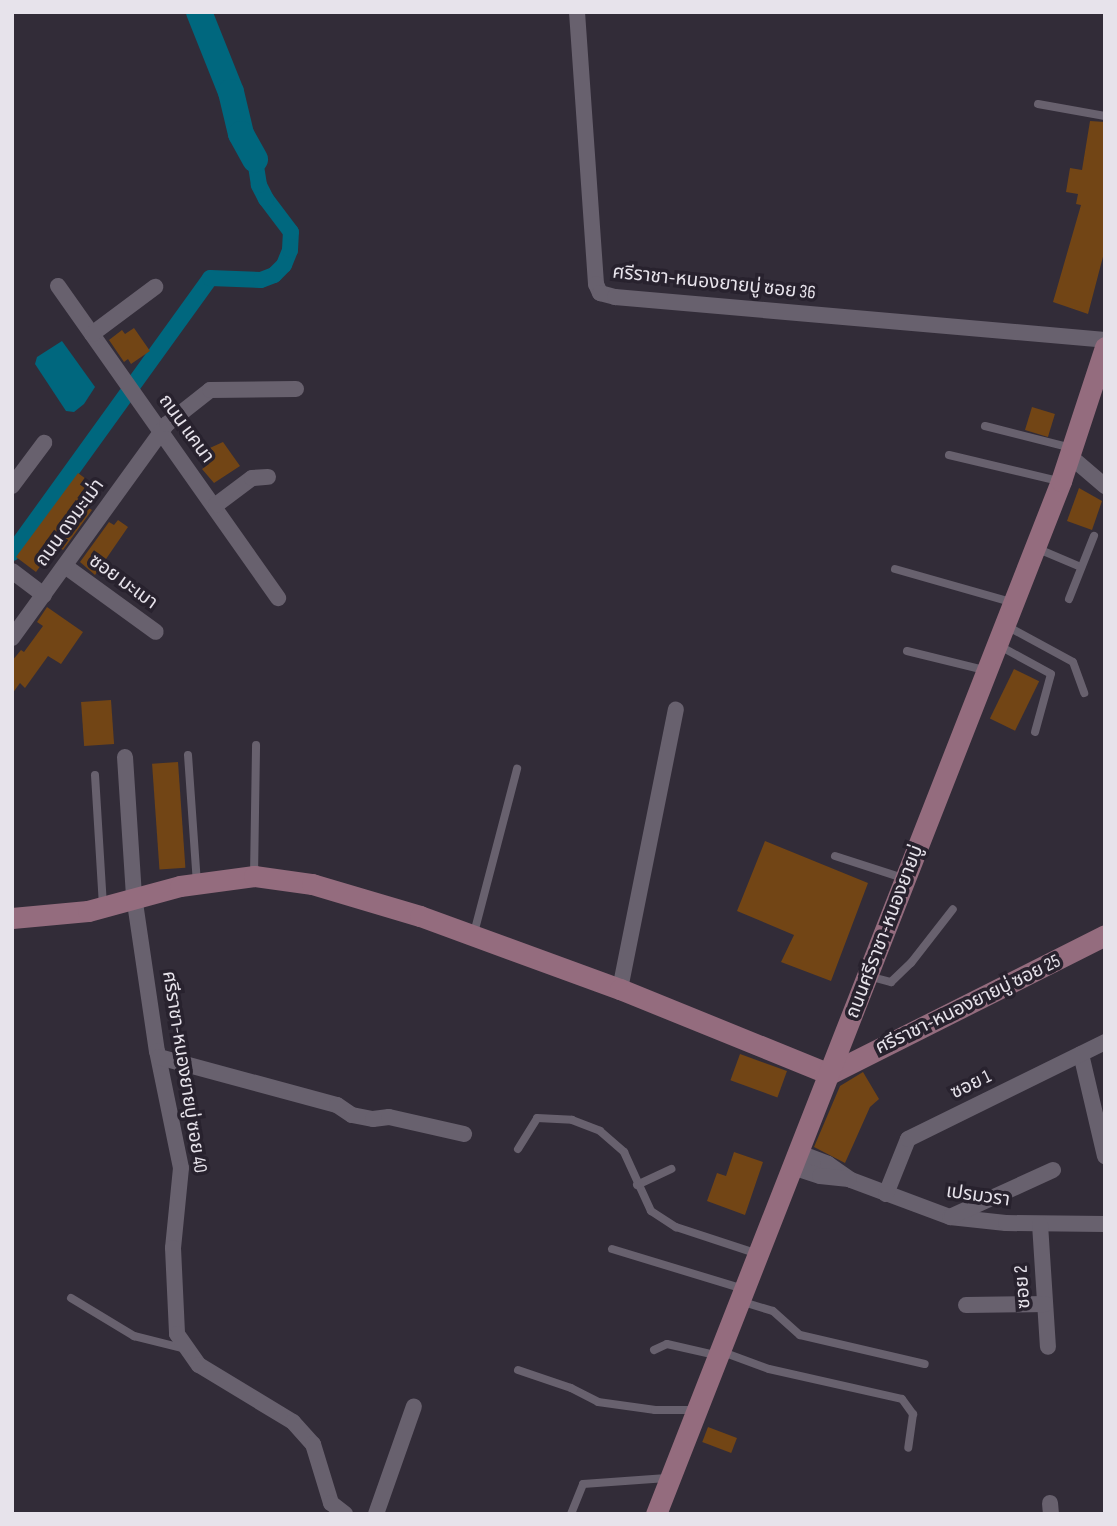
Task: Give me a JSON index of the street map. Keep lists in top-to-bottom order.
{
  "streets": {
    "main road": ["ถนนศรีราชา-หนองยายบู่", "ศรีราชา-หนองยายบู่ ซอย 25"],
    "street": [
      "ศรีราชา-หนองยายบู่ ซอย 36",
      "ถนน แคนา",
      "ถนน ดงมะเม่า",
      "ซอย มะเมา",
      "ศรีราชา-หนองยายบู่ ซอย 40",
      "ซอย 1",
      "เปรมวรา",
      "ซอย 2"
    ]
  },
  "crossings": [
    ["ถนน แคนา", "ถนน ดงมะเม่า"],
    ["ถนน ดงมะเม่า", "ซอย มะเมา"],
    ["ถนนศรีราชา-หนองยายบู่", "ศรีราชา-หนองยายบู่ ซอย 25"],
    ["ถนนศรีราชา-หนองยายบู่", "เปรมวรา"],
    ["ซอย 1", "เปรมวรา"],
    ["เปรมวรา", "ซอย 2"]
  ]
}
